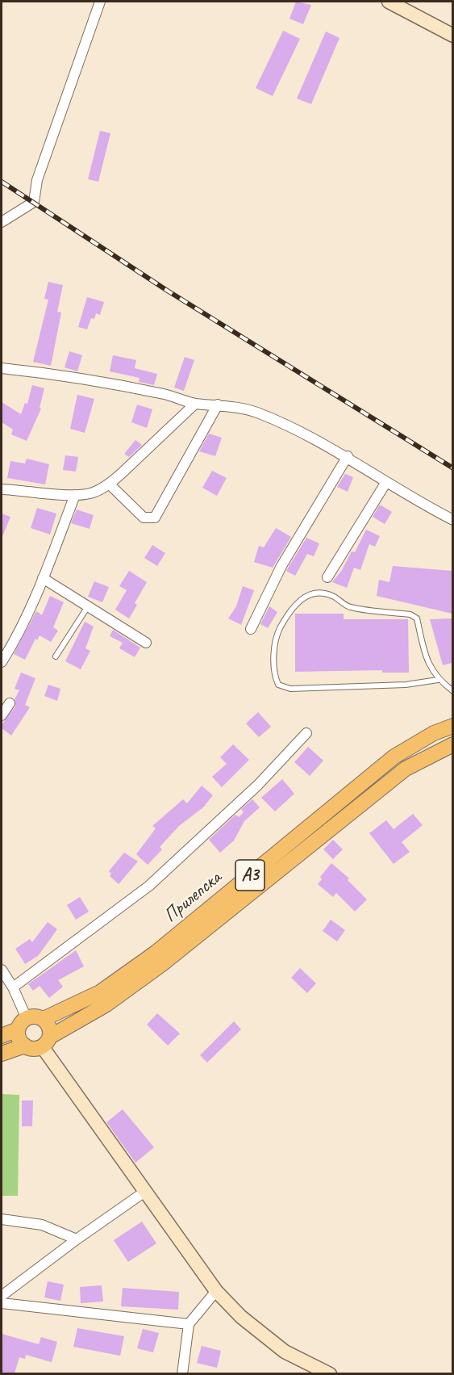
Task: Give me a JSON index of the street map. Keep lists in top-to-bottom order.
{
  "streets": {
    "main road": ["A3", "Прилепска"]
  },
  "crossings": [
    ["A3", "Прилепска"]
  ]
}
